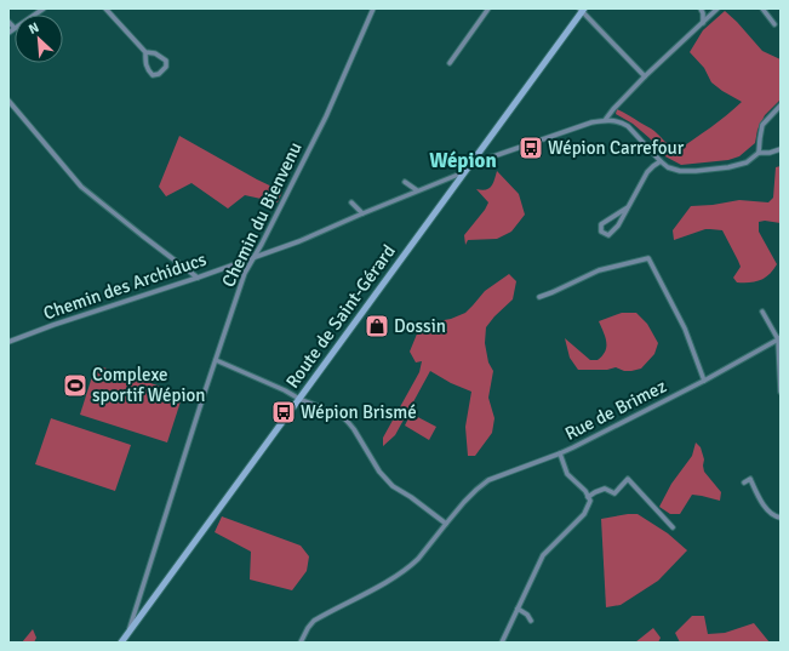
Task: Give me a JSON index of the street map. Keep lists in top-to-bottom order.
{
  "streets": {
    "main road": ["Route de Saint-Gérard"],
    "street": ["Chemin du Bienvenu", "Chemin des Archiducs", "Rue de Brimez"]
  },
  "crossings": [
    ["Chemin du Bienvenu", "Chemin des Archiducs"],
    ["Chemin du Bienvenu", "Route de Saint-Gérard"],
    ["Chemin des Archiducs", "Route de Saint-Gérard"]
  ],
  "districts": ["Wépion"],
  "places": {
    "bus stop": ["Wépion Carrefour", "Wépion Brismé"],
    "shop": ["Dossin"],
    "sports": ["Complexe sportif Wépion"]
  },
  "north": "top left"
}
